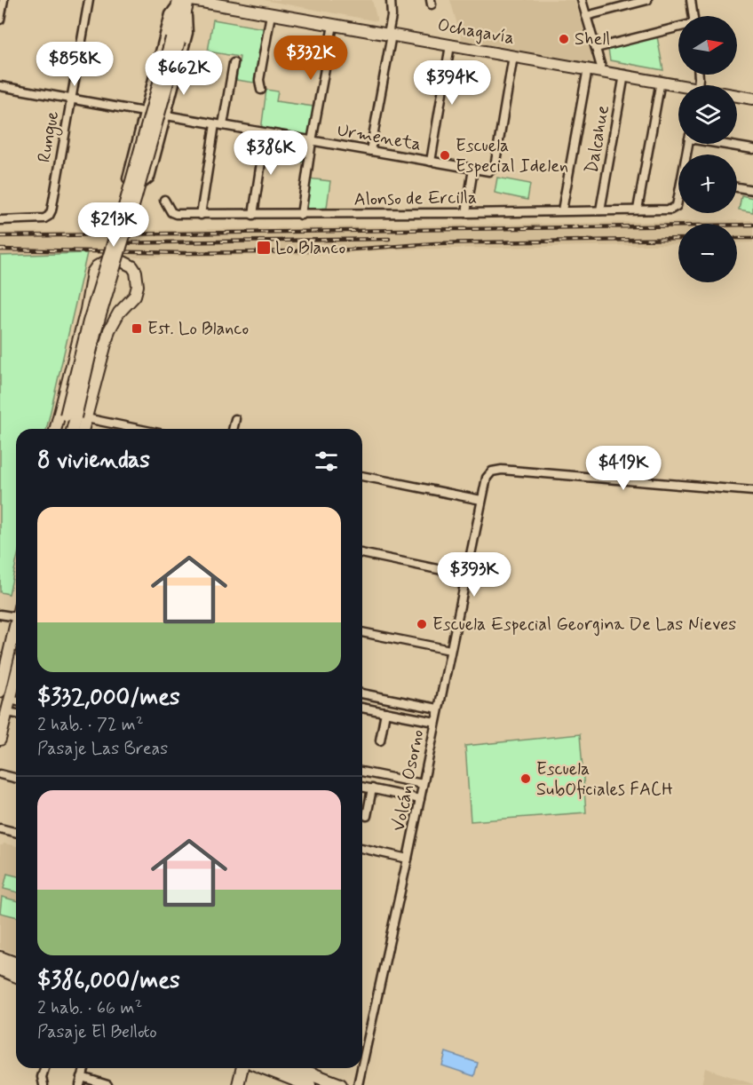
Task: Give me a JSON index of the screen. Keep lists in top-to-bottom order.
{
  "streets": {
    "main road": ["Ochagavía"],
    "street": [
      "Rungue",
      "Urmeneta",
      "Dalcahue",
      "Alonso de Ercilla",
      "Volcán Osorno"
    ]
  },
  "crossings": [
    ["Ochagavía", "Urmeneta"],
    ["Ochagavía", "Dalcahue"],
    ["Dalcahue", "Alonso de Ercilla"]
  ],
  "places": {
    "other": [
      "Shell",
      "Escuela Especial Idelen",
      "Escuela Especial Georgina De Las Nieves",
      "Escuela SubOficiales FACH"
    ],
    "transit": ["Lo Blanco", "Est. Lo Blanco"]
  },
  "north": "right",
  "page": {
    "map_buttons": ["+", "−"],
    "price": [
      "$332K",
      "$858K",
      "$662K",
      "$394K",
      "$386K",
      "$213K",
      "$419K",
      "$393K"
    ],
    "heading": "8 viviendas",
    "list": [
      {
        "name": "$332,000/mes",
        "note": "2 hab. · 72 m² · Pasaje Las Breas"
      },
      {
        "name": "$386,000/mes",
        "note": "2 hab. · 66 m² · Pasaje El Belloto"
      }
    ]
  }
}
